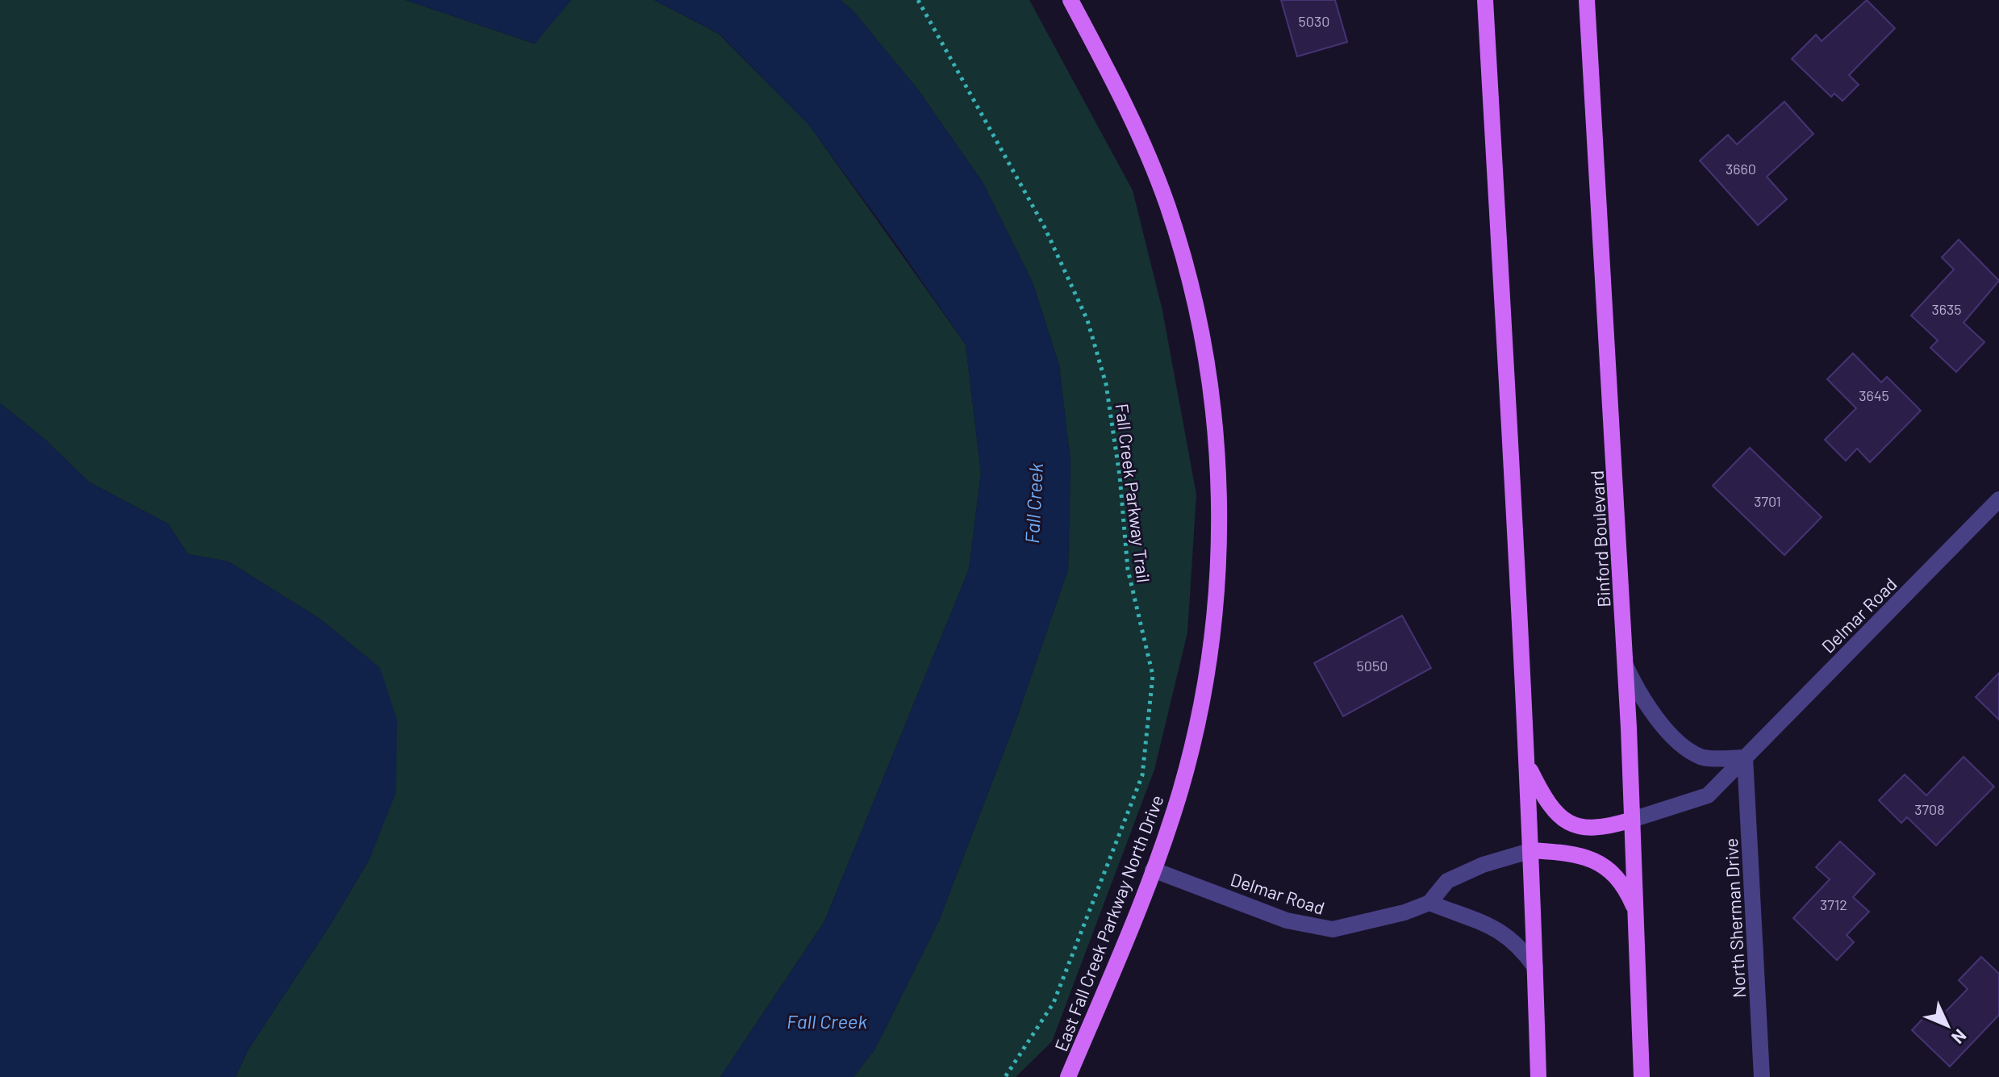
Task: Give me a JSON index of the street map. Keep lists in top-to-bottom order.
{
  "streets": {
    "main road": ["Binford Boulevard", "East Fall Creek Parkway North Drive"],
    "street": ["Delmar Road", "North Sherman Drive"],
    "path": ["Fall Creek Parkway Trail"]
  },
  "crossings": [
    ["Binford Boulevard", "Delmar Road"],
    ["Delmar Road", "North Sherman Drive"],
    ["Delmar Road", "East Fall Creek Parkway North Drive"]
  ],
  "water": ["Fall Creek"],
  "house_numbers": [
    "5030",
    "3660",
    "3635",
    "3645",
    "3701",
    "5050",
    "3708",
    "3712"
  ],
  "north": "bottom right"
}
